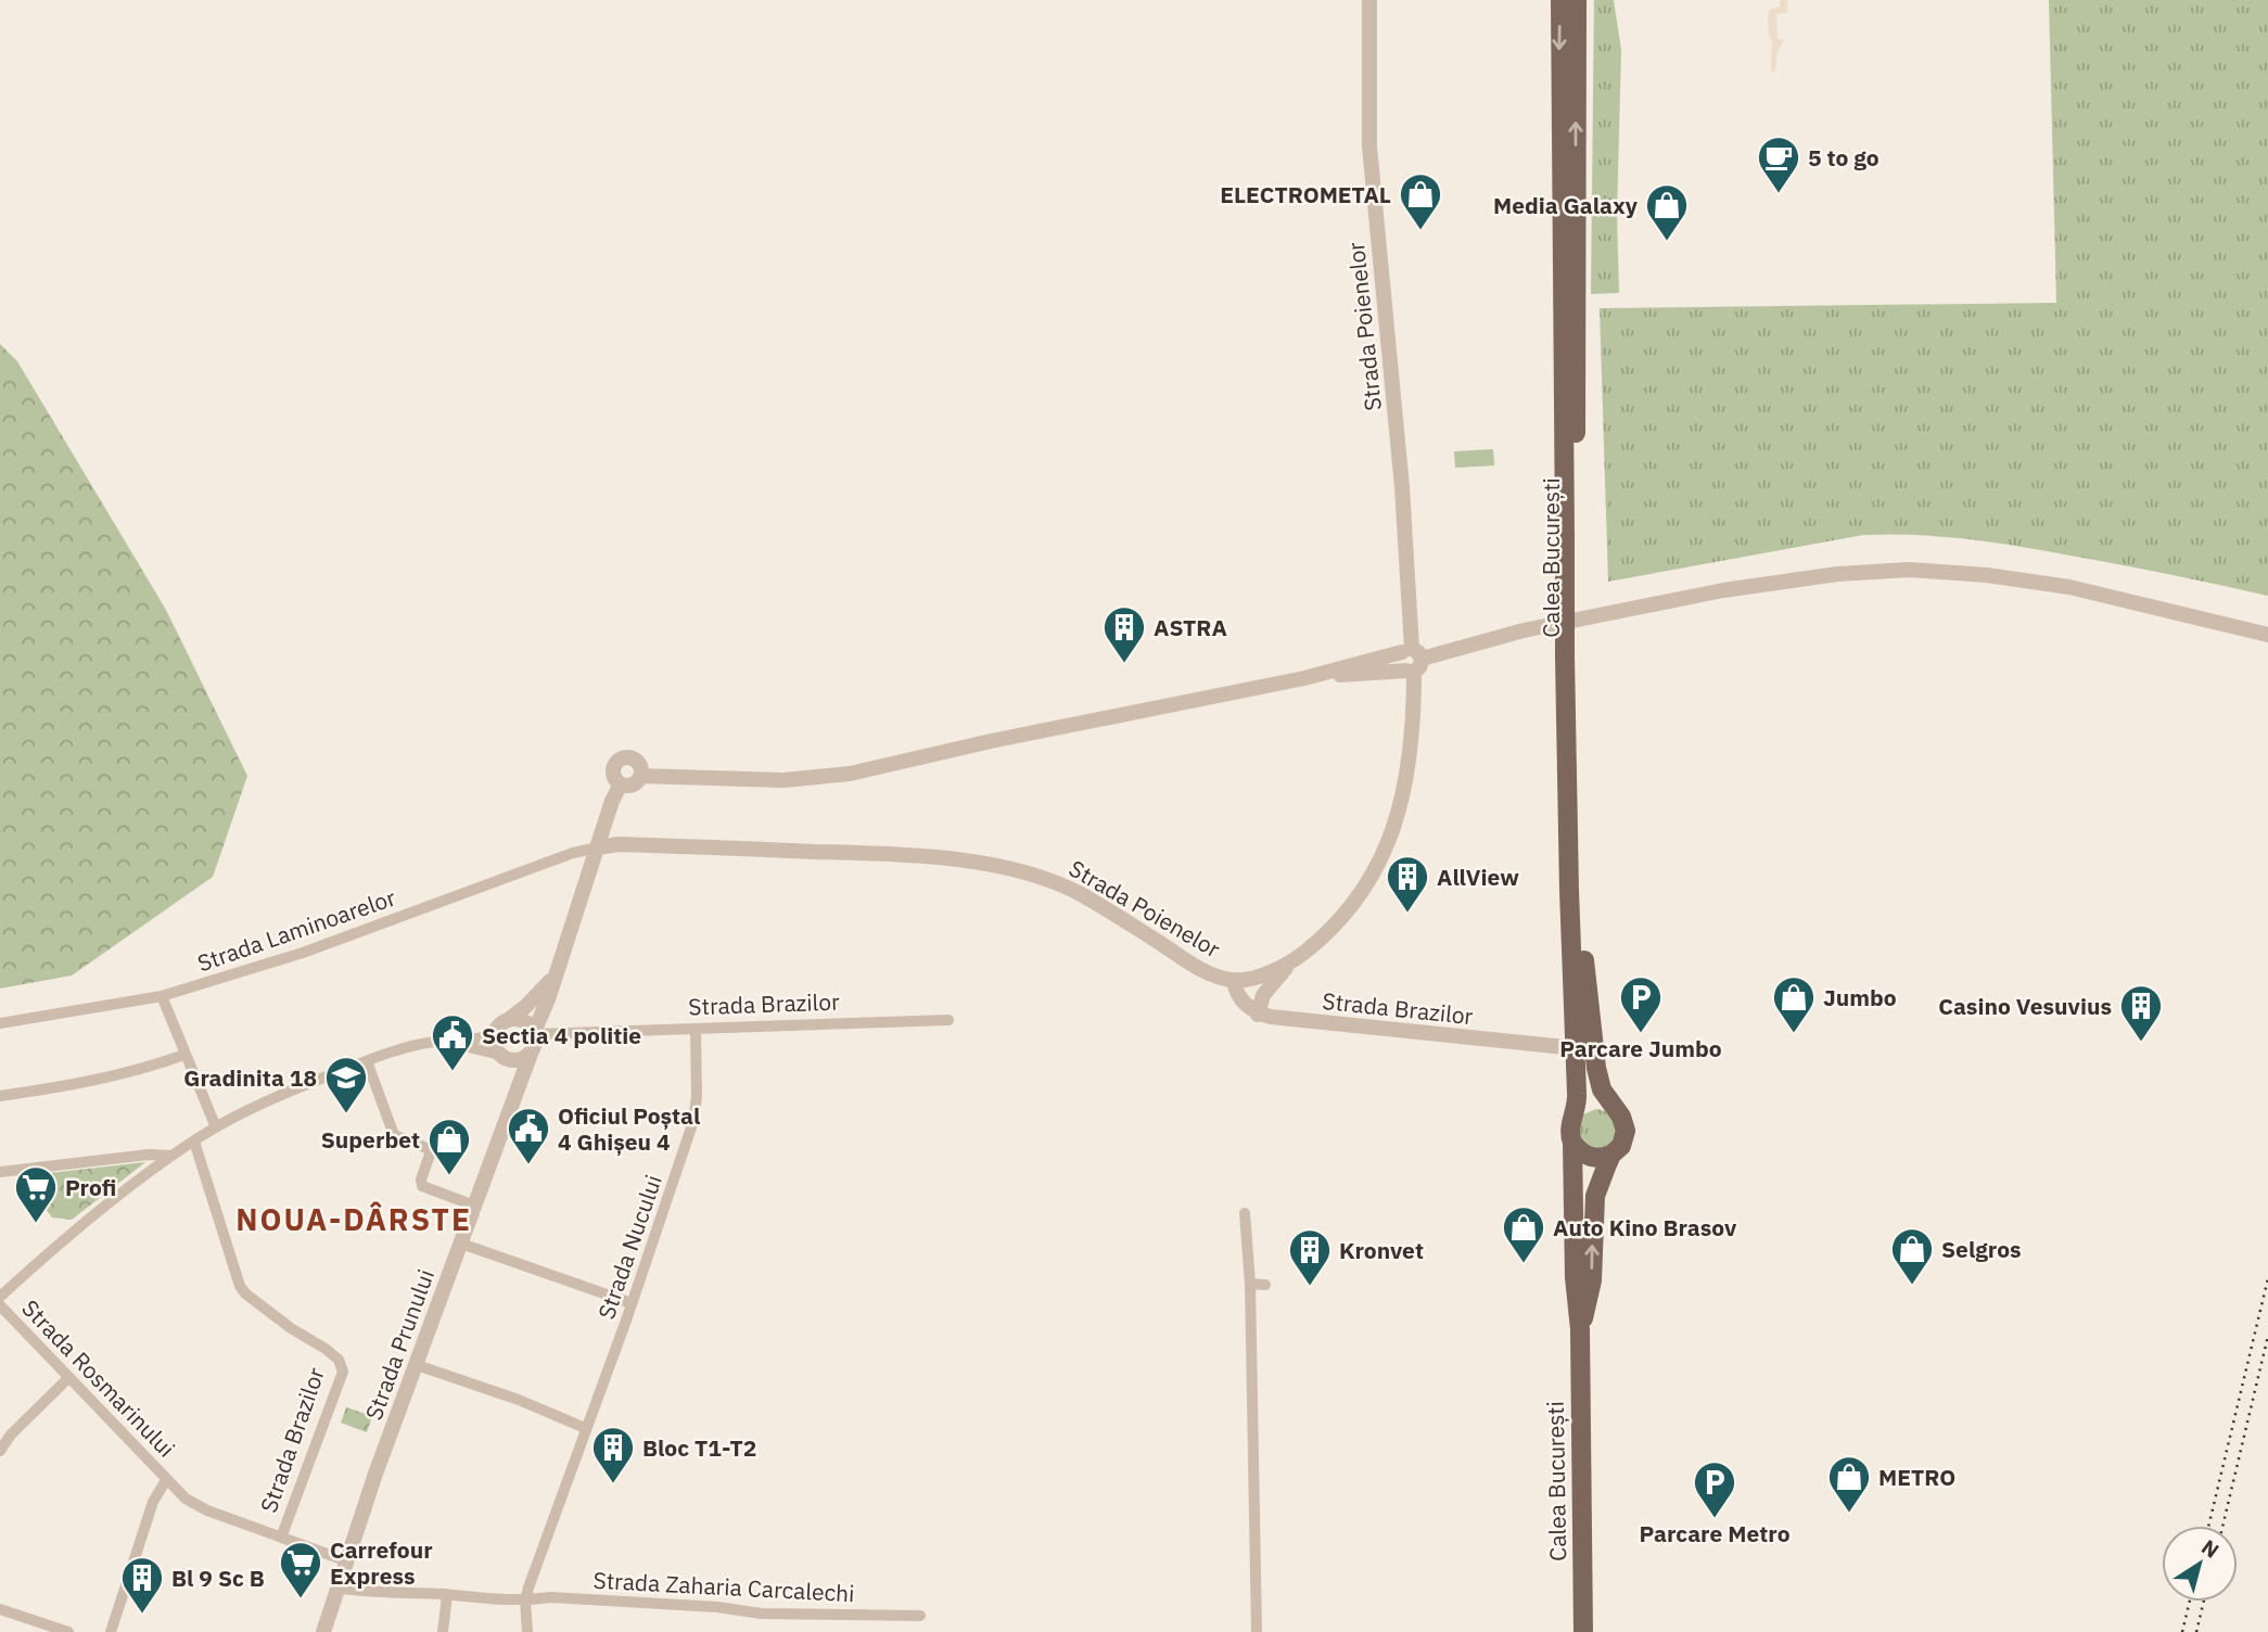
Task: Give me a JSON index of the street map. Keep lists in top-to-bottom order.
{
  "streets": {
    "main road": ["Calea București"],
    "street": [
      "Strada Poienelor",
      "Strada Laminoarelor",
      "Strada Brazilor",
      "Strada Nucului",
      "Strada Prunului",
      "Strada Rosmarinului",
      "Strada Zaharia Carcalechi"
    ]
  },
  "crossings": [
    ["Strada Poienelor", "Strada Laminoarelor"],
    ["Calea București", "Strada Brazilor"],
    ["Strada Brazilor", "Strada Nucului"],
    ["Strada Brazilor", "Strada Prunului"],
    ["Strada Brazilor", "Strada Rosmarinului"],
    ["Strada Nucului", "Strada Zaharia Carcalechi"],
    ["Strada Prunului", "Strada Rosmarinului"]
  ],
  "districts": ["NOUA-DÂRSTE"],
  "places": {
    "cafe": ["5 to go"],
    "shop": [
      "ELECTROMETAL",
      "Media Galaxy",
      "Jumbo",
      "Superbet",
      "Auto Kino Brasov",
      "Selgros",
      "METRO"
    ],
    "building": [
      "ASTRA",
      "AllView",
      "Casino Vesuvius",
      "Kronvet",
      "Bloc T1-T2",
      "Bl 9 Sc B"
    ],
    "parking": ["Parcare Jumbo", "Parcare Metro"],
    "public building": ["Sectia 4 politie", "Oficiul Poștal 4 Ghișeu 4"],
    "school or university": ["Gradinita 18"],
    "supermarket": ["Profi", "Carrefour Express"]
  },
  "north": "top right"
}
